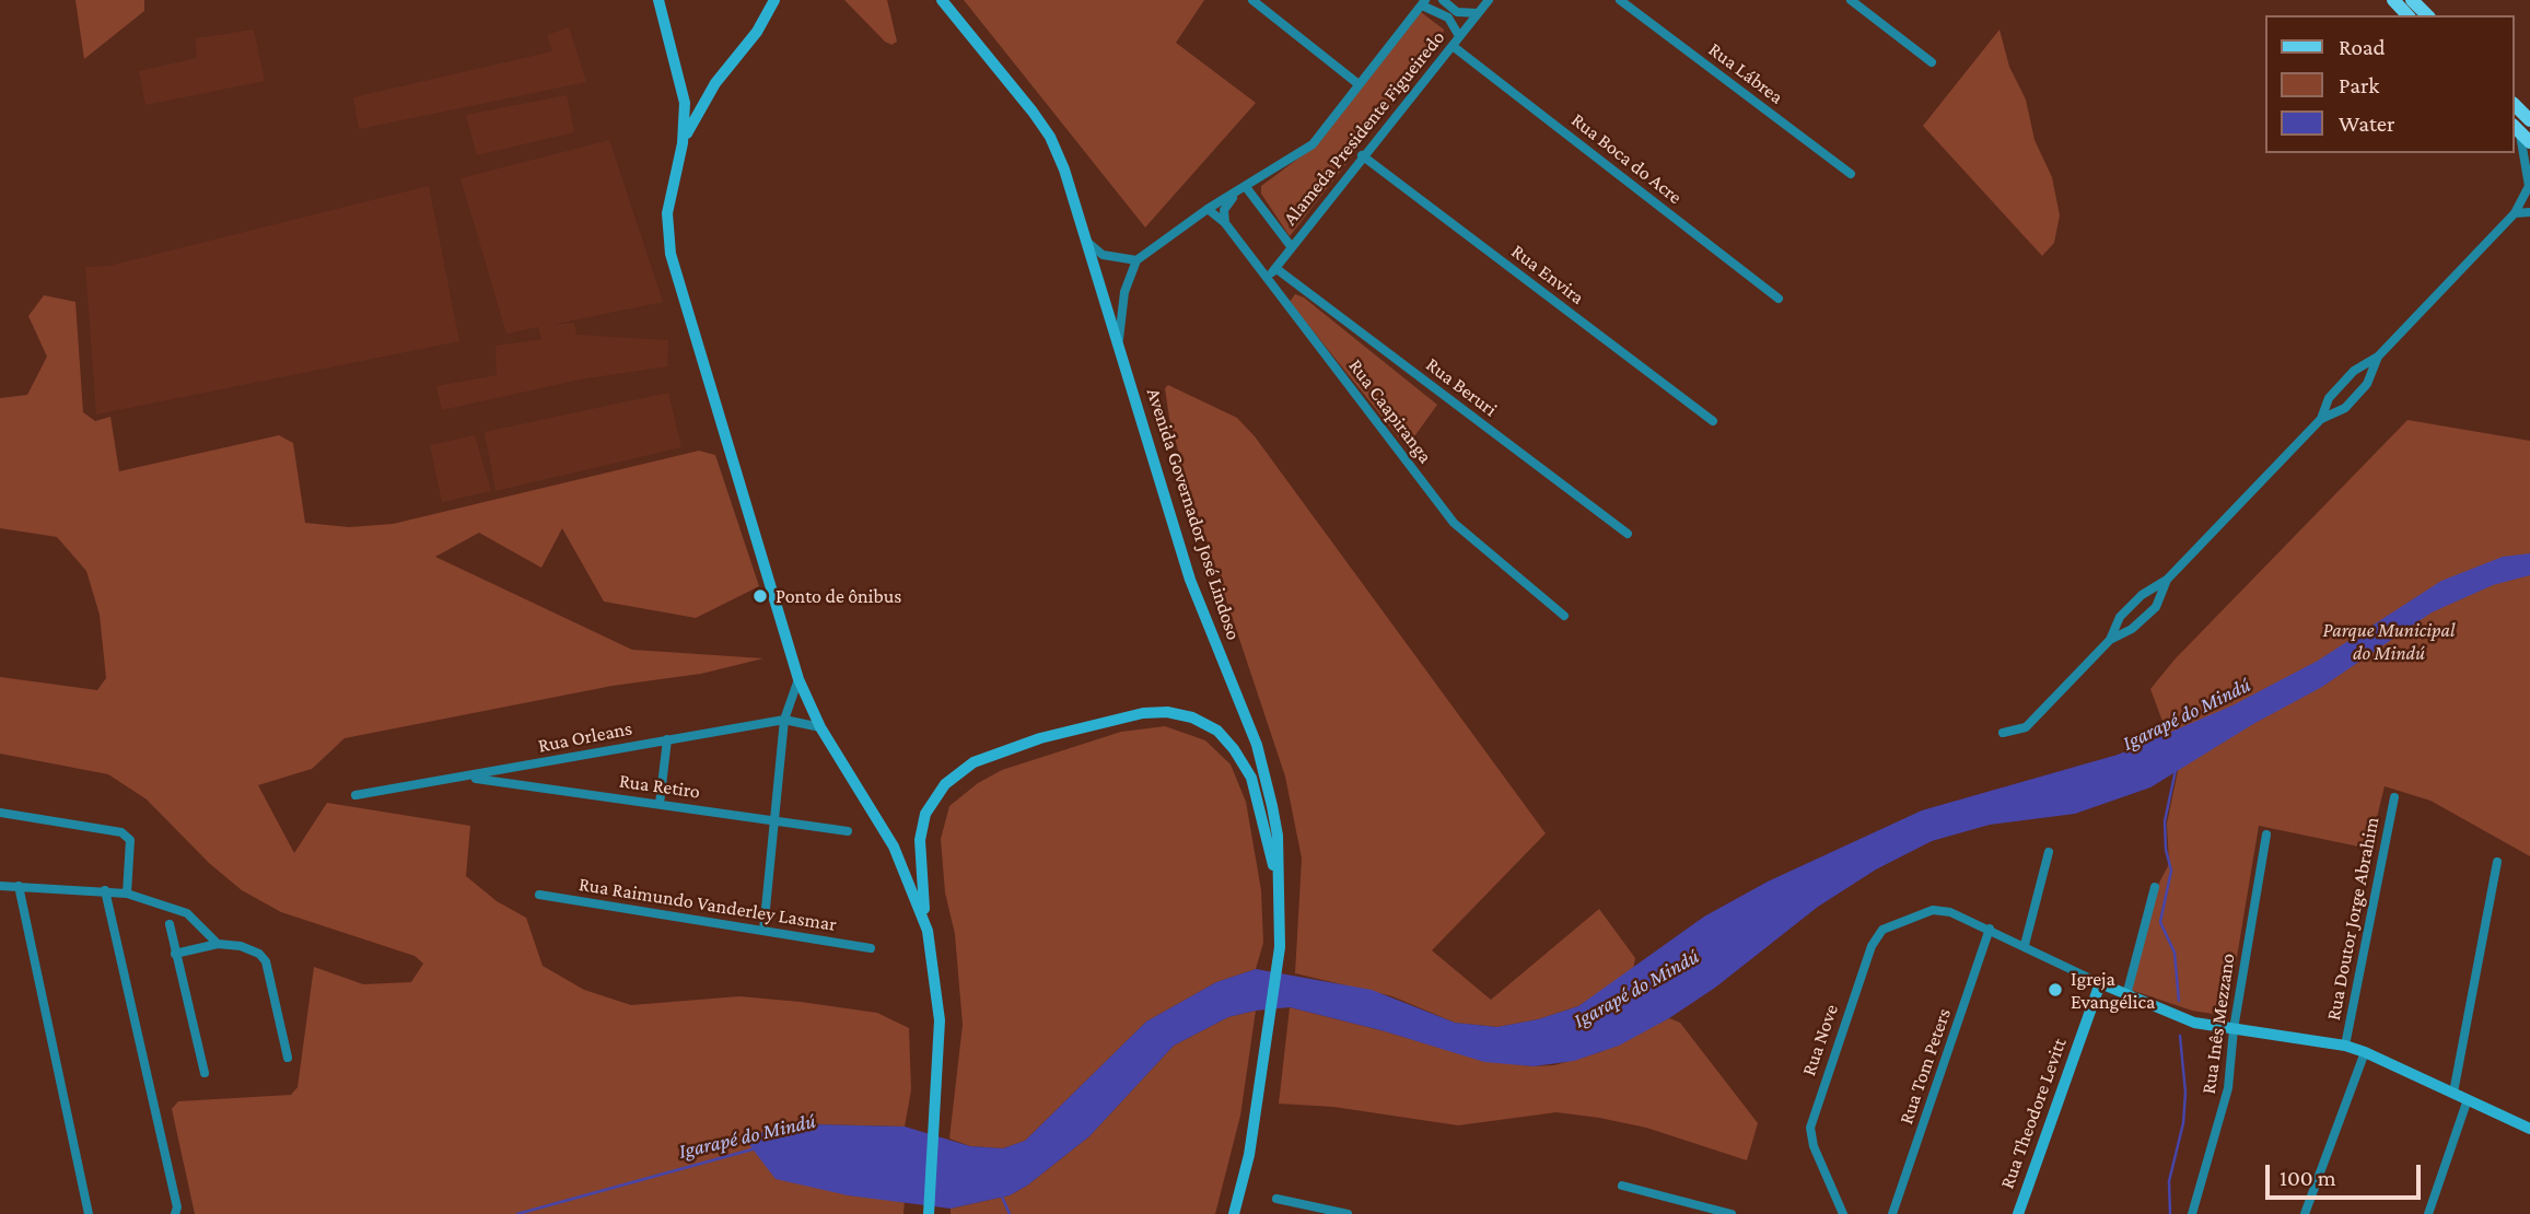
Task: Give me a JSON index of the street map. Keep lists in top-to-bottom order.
{
  "streets": {
    "main road": ["Avenida Governador José Lindoso", "Rua Theodore Levitt"],
    "street": [
      "Rua Lábrea",
      "Alameda Presidente Figueiredo",
      "Rua Boca do Acre",
      "Rua Envira",
      "Rua Beruri",
      "Rua Caapiranga",
      "Rua Orleans",
      "Rua Retiro",
      "Rua Raimundo Vanderley Lasmar",
      "Rua Doutor Jorge Abrahim",
      "Rua Inês Mezzano",
      "Rua Nove",
      "Rua Tom Peters"
    ]
  },
  "crossings": [
    ["Alameda Presidente Figueiredo", "Rua Boca do Acre"],
    ["Alameda Presidente Figueiredo", "Rua Envira"],
    ["Alameda Presidente Figueiredo", "Rua Beruri"],
    ["Alameda Presidente Figueiredo", "Rua Caapiranga"],
    ["Rua Orleans", "Rua Retiro"],
    ["Rua Nove", "Rua Tom Peters"]
  ],
  "water": ["Igarapé do Mindú"],
  "parks": ["Parque Municipal do Mindú"],
  "places": ["Ponto de ônibus", "Igreja Evangélica"],
  "legend": ["Road", "Park", "Water"],
  "scale_bar": "100 m"
}
